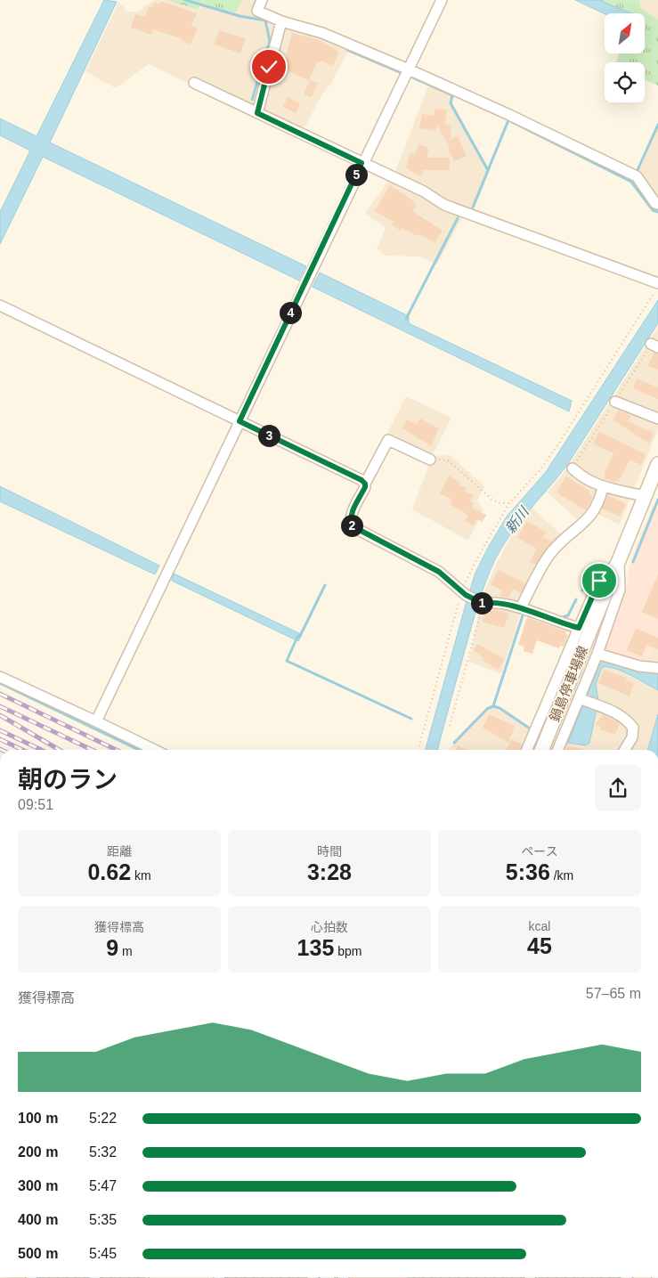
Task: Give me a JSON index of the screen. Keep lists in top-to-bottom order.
{
  "streets": {
    "main road": ["鍋島停車場線"]
  },
  "water": ["新川"],
  "north": "top right",
  "page": {
    "pins": [
      "5",
      "4",
      "3",
      "2",
      "1"
    ],
    "heading": ["朝のラン", "09:51"],
    "stats": [
      ["距離", "0.62 km"],
      ["時間", "3:28"],
      ["ペース", "5:36 /km"],
      ["獲得標高", "9 m"],
      ["心拍数", "135 bpm"],
      ["kcal", "45"]
    ],
    "chart": ["獲得標高", "57–65 m"],
    "list": [
      {
        "name": "100 m",
        "note": "5:22"
      },
      {
        "name": "200 m",
        "note": "5:32"
      },
      {
        "name": "300 m",
        "note": "5:47"
      },
      {
        "name": "400 m",
        "note": "5:35"
      },
      {
        "name": "500 m",
        "note": "5:45"
      }
    ]
  }
}
